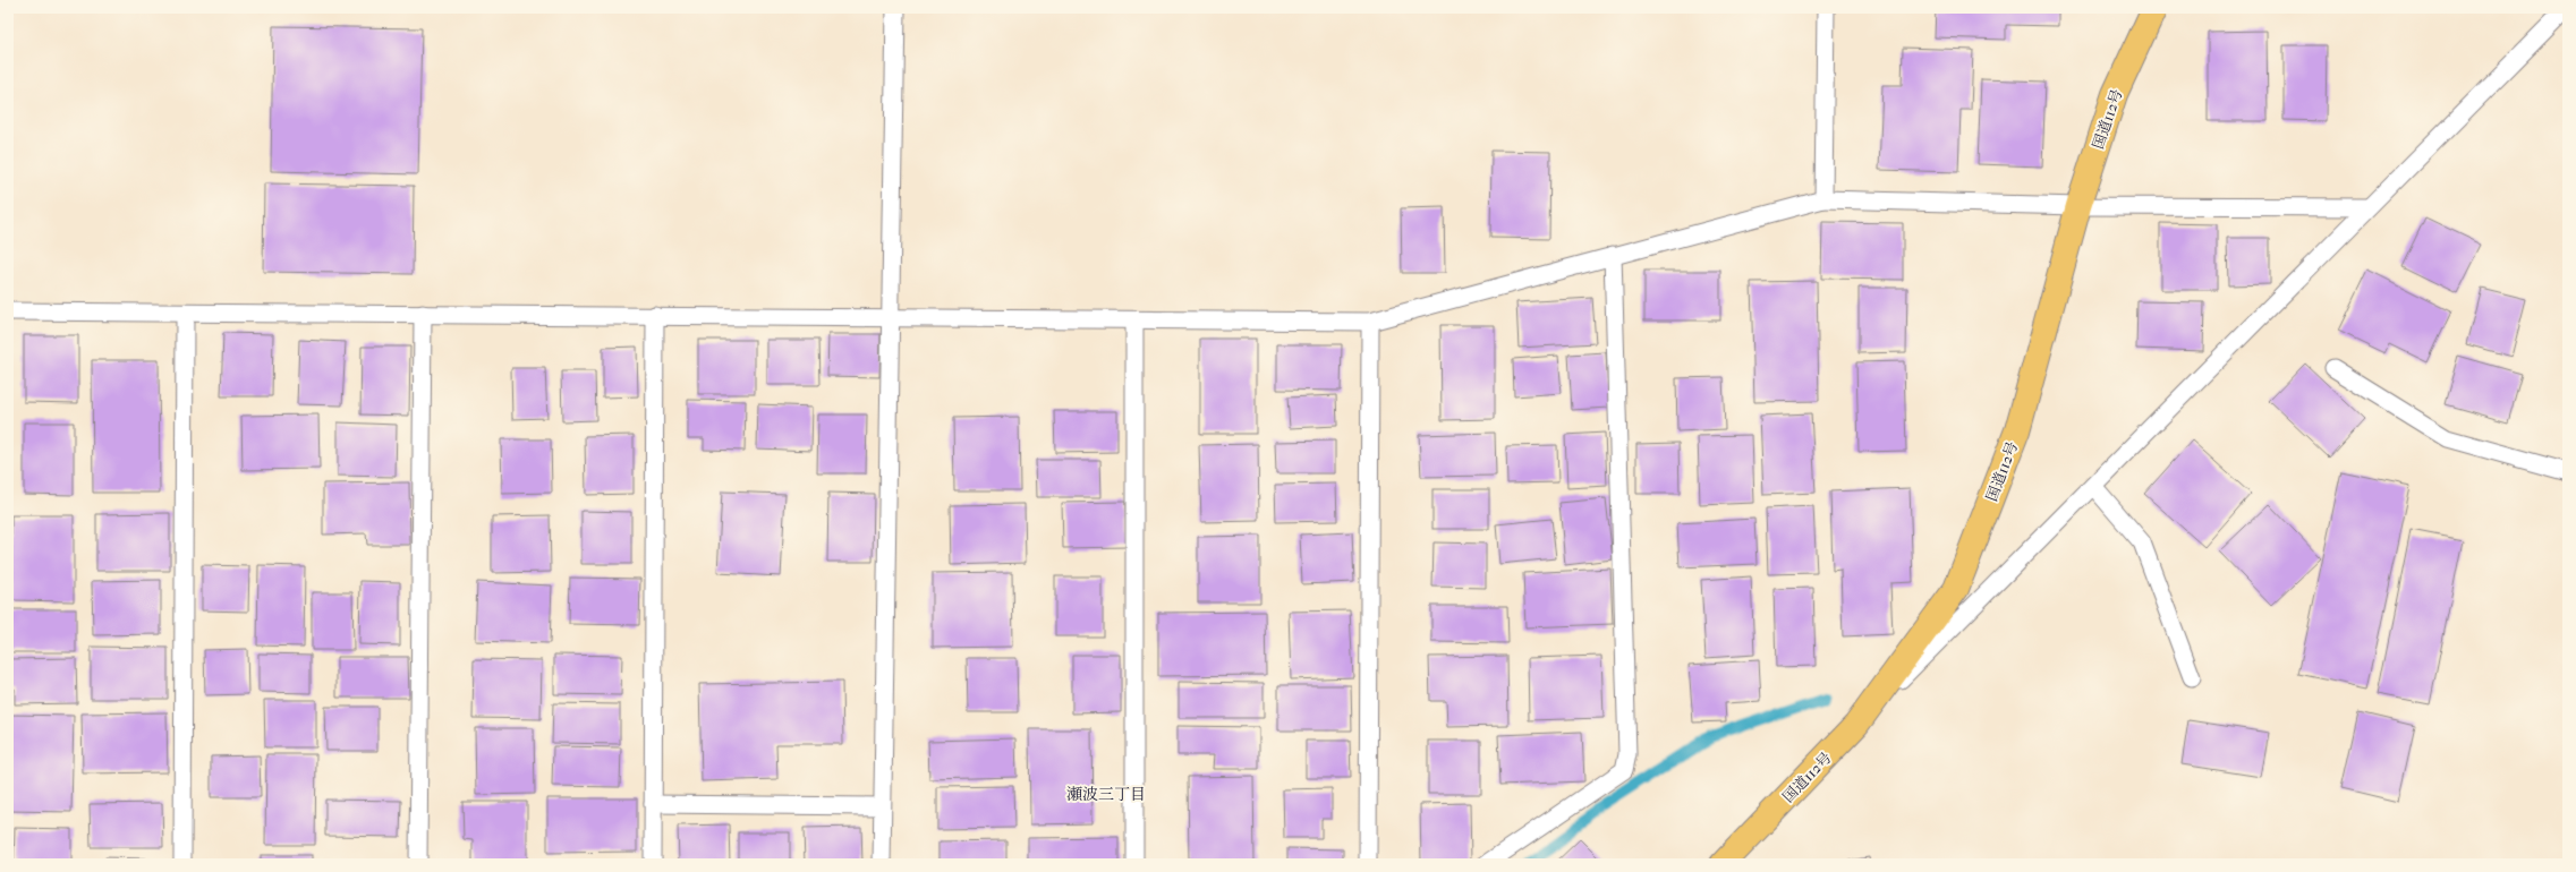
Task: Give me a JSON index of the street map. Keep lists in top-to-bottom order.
{
  "streets": {
    "highway": ["国道112号"]
  },
  "districts": ["瀬波三丁目"]
}
